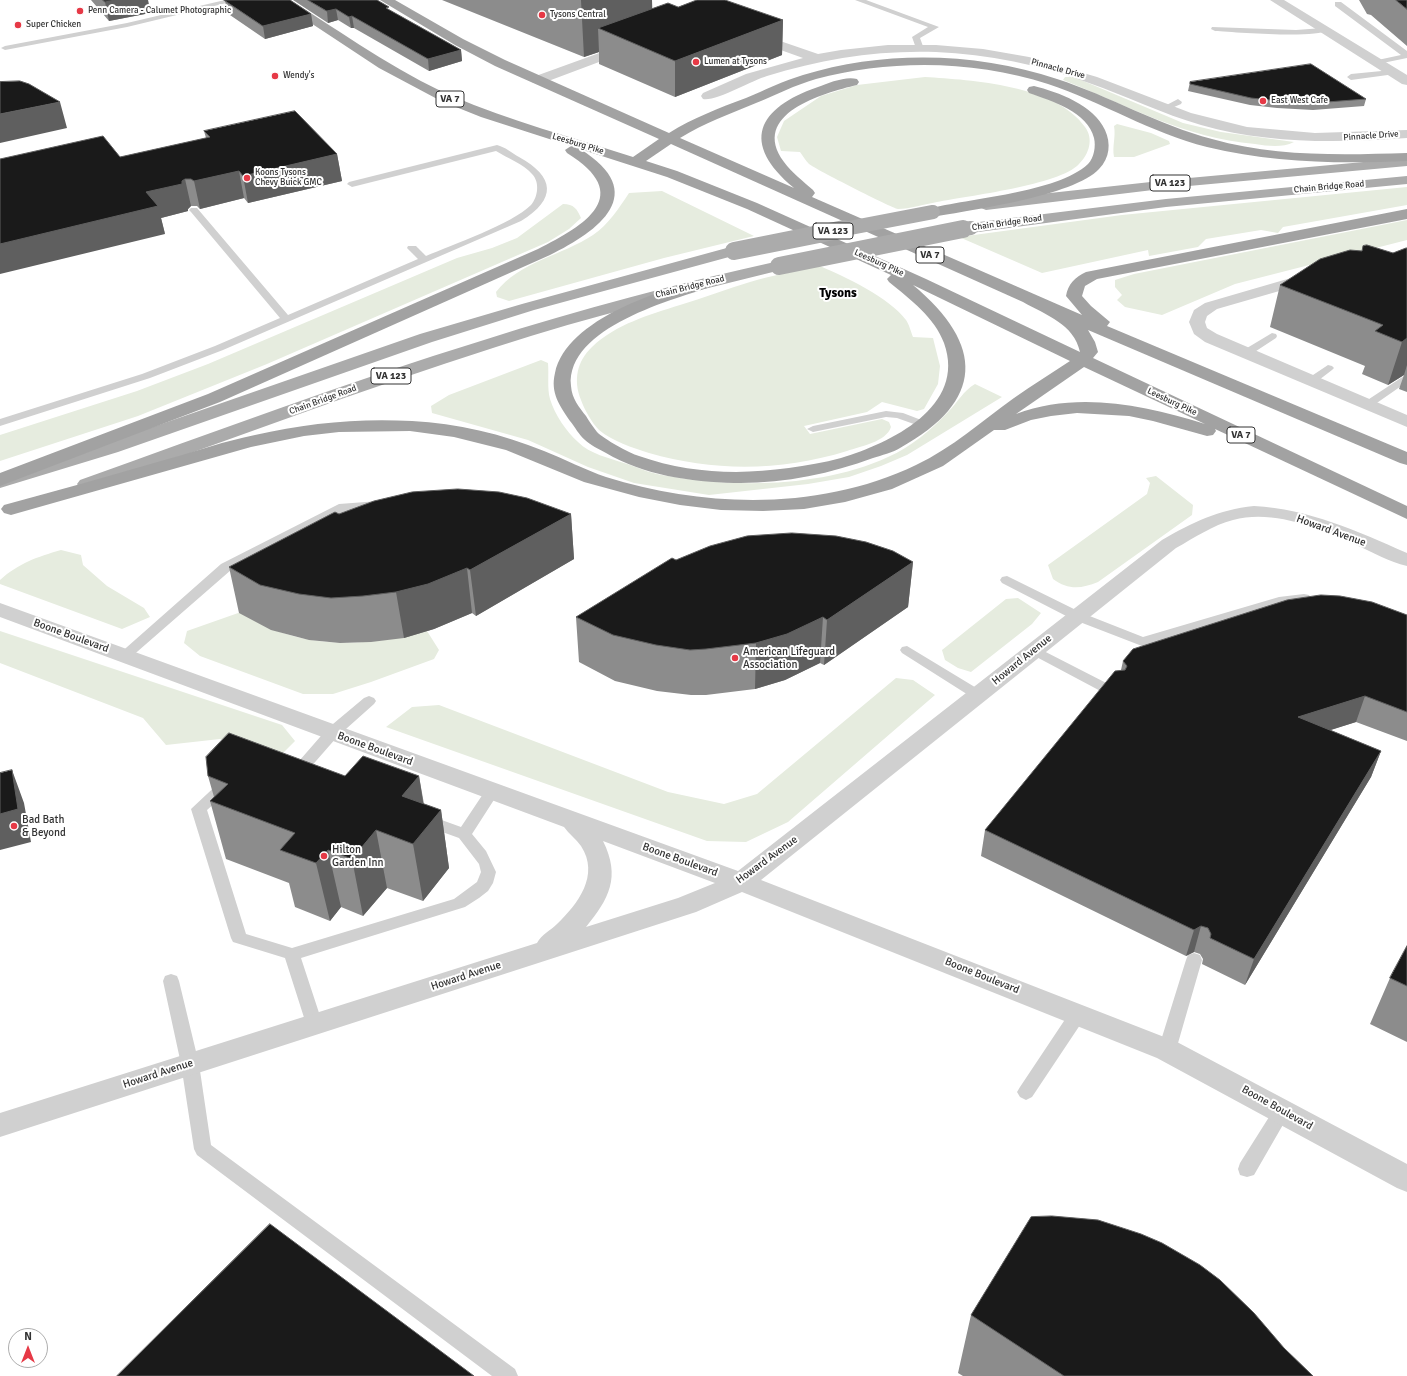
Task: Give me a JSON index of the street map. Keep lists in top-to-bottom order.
{
  "streets": {
    "highway": ["VA 7", "Leesburg Pike"],
    "main road": ["VA 123", "Chain Bridge Road"],
    "street": ["Pinnacle Drive", "Howard Avenue", "Boone Boulevard"]
  },
  "crossings": [
    ["Howard Avenue", "Boone Boulevard"]
  ],
  "districts": ["Tysons"],
  "places": [
    "Penn Camera - Calumet Photographic",
    "Tysons Central",
    "Super Chicken",
    "Lumen at Tysons",
    "Wendy's",
    "East West Cafe",
    "Koons Tysons Chevy Buick GMC",
    "American Lifeguard Association",
    "Bad Bath & Beyond",
    "Hilton Garden Inn"
  ],
  "north": "top"
}
